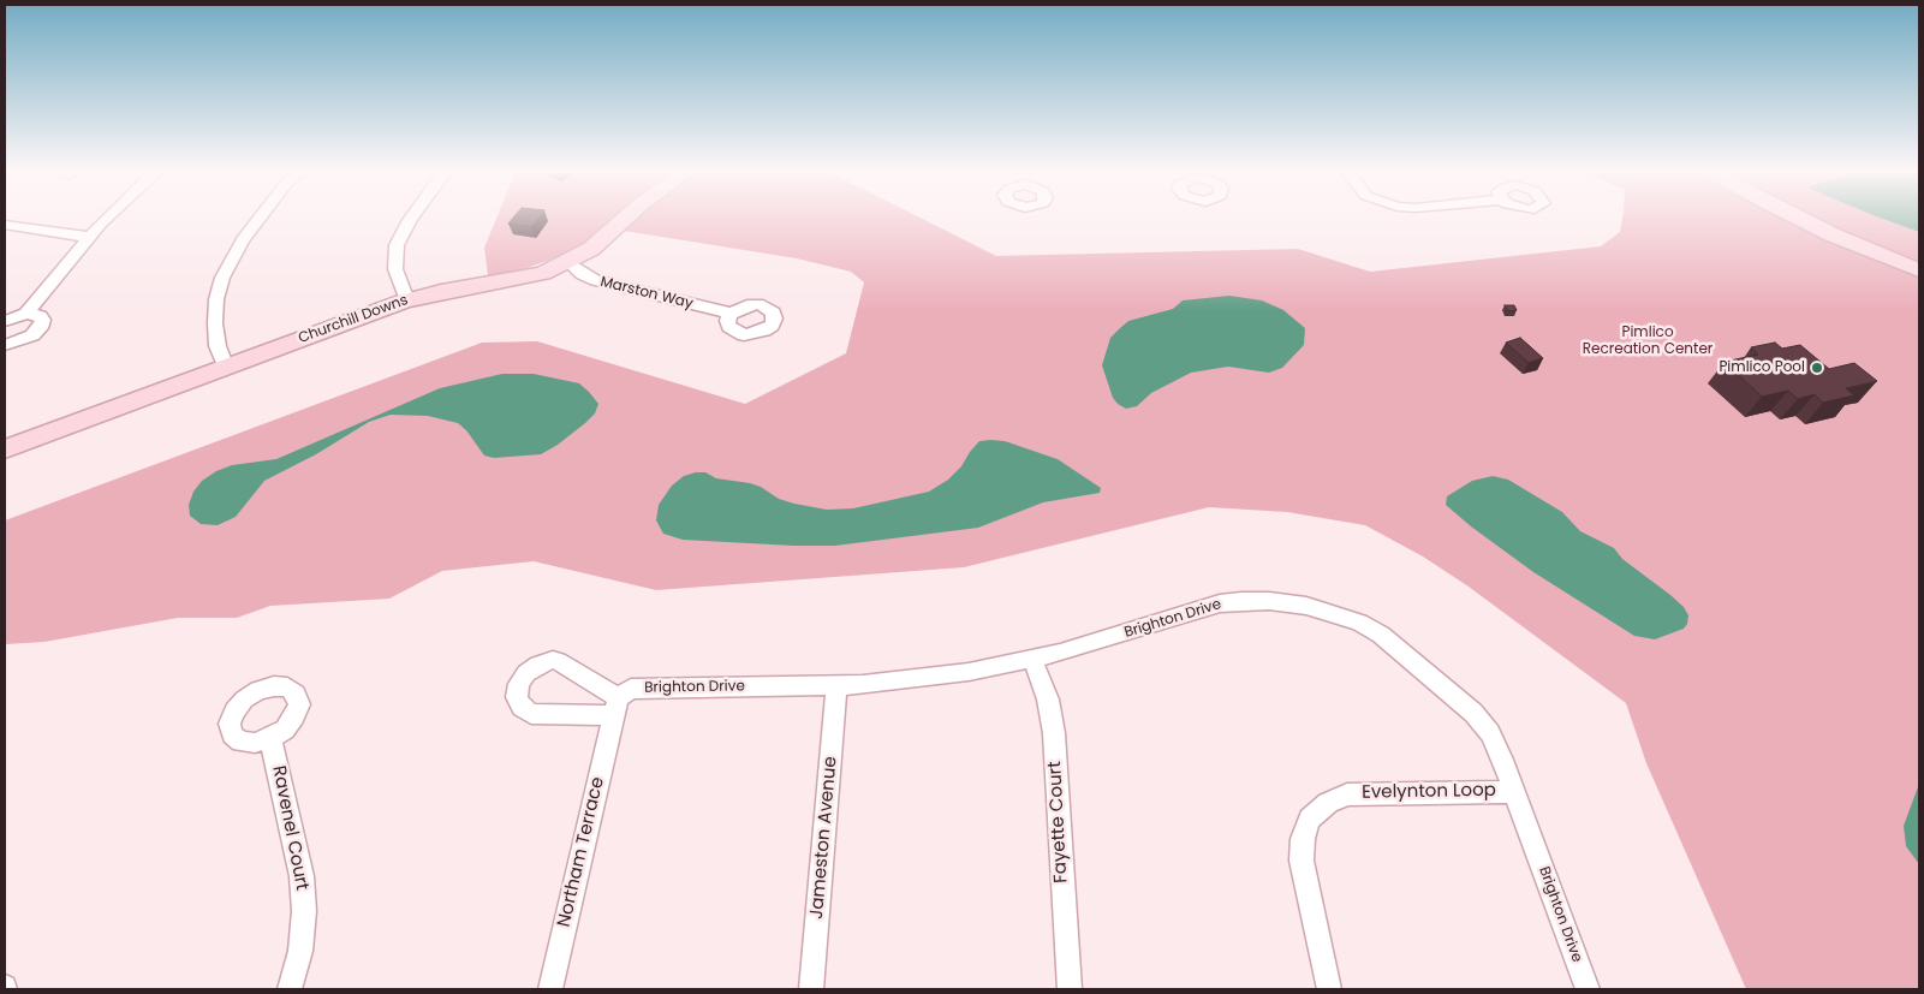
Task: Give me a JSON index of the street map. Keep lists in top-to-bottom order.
{
  "streets": {
    "street": [
      "Marston Way",
      "Churchill Downs",
      "Brighton Drive",
      "Evelynton Loop",
      "Fayette Court",
      "Ravenel Court",
      "Jameston Avenue",
      "Northam Terrace"
    ]
  },
  "crossings": [
    ["Marston Way", "Churchill Downs"],
    ["Brighton Drive", "Evelynton Loop"],
    ["Brighton Drive", "Fayette Court"],
    ["Brighton Drive", "Jameston Avenue"],
    ["Brighton Drive", "Northam Terrace"]
  ],
  "parks": ["Pimlico Recreation Center"],
  "places": ["Pimlico Pool"]
}
